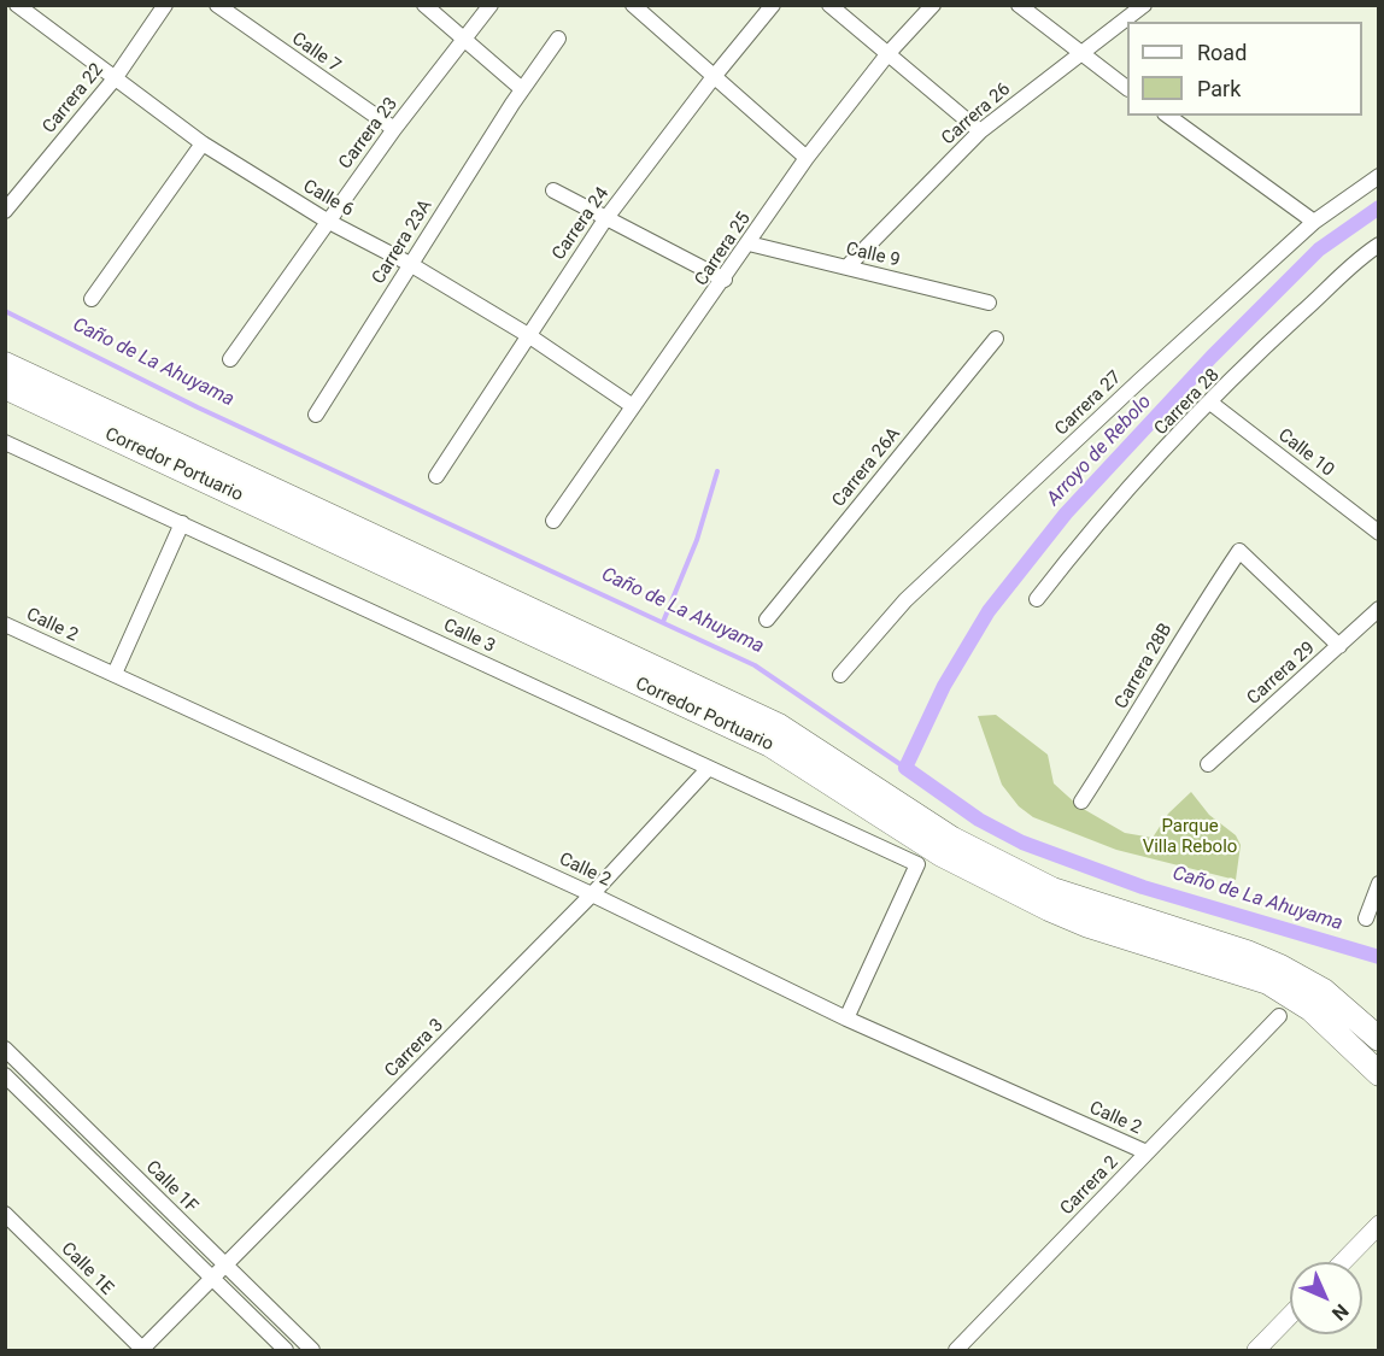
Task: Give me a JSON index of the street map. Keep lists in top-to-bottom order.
{
  "streets": {
    "main road": ["Corredor Portuario"],
    "street": [
      "Calle 7",
      "Carrera 22",
      "Carrera 26",
      "Carrera 23",
      "Calle 6",
      "Carrera 24",
      "Carrera 23A",
      "Carrera 25",
      "Calle 9",
      "Carrera 28",
      "Carrera 27",
      "Calle 10",
      "Carrera 26A",
      "Calle 2",
      "Calle 3",
      "Carrera 28B",
      "Carrera 29",
      "Carrera 3",
      "Carrera 2",
      "Calle 1F",
      "Calle 1E"
    ]
  },
  "crossings": [
    ["Calle 7", "Carrera 23"],
    ["Carrera 22", "Calle 6"],
    ["Carrera 26", "Calle 9"],
    ["Carrera 23", "Calle 6"],
    ["Calle 6", "Carrera 24"],
    ["Calle 6", "Carrera 23A"],
    ["Calle 6", "Carrera 25"],
    ["Carrera 25", "Calle 9"],
    ["Carrera 28", "Calle 10"],
    ["Corredor Portuario", "Calle 3"],
    ["Calle 2", "Carrera 3"],
    ["Calle 2", "Carrera 2"],
    ["Calle 3", "Carrera 3"],
    ["Carrera 28B", "Carrera 29"],
    ["Carrera 3", "Calle 1F"],
    ["Carrera 3", "Calle 1E"]
  ],
  "water": ["Caño de La Ahuyama", "Arroyo de Rebolo"],
  "parks": ["Parque Villa Rebolo"],
  "legend": ["Road", "Park"],
  "north": "bottom right"
}
